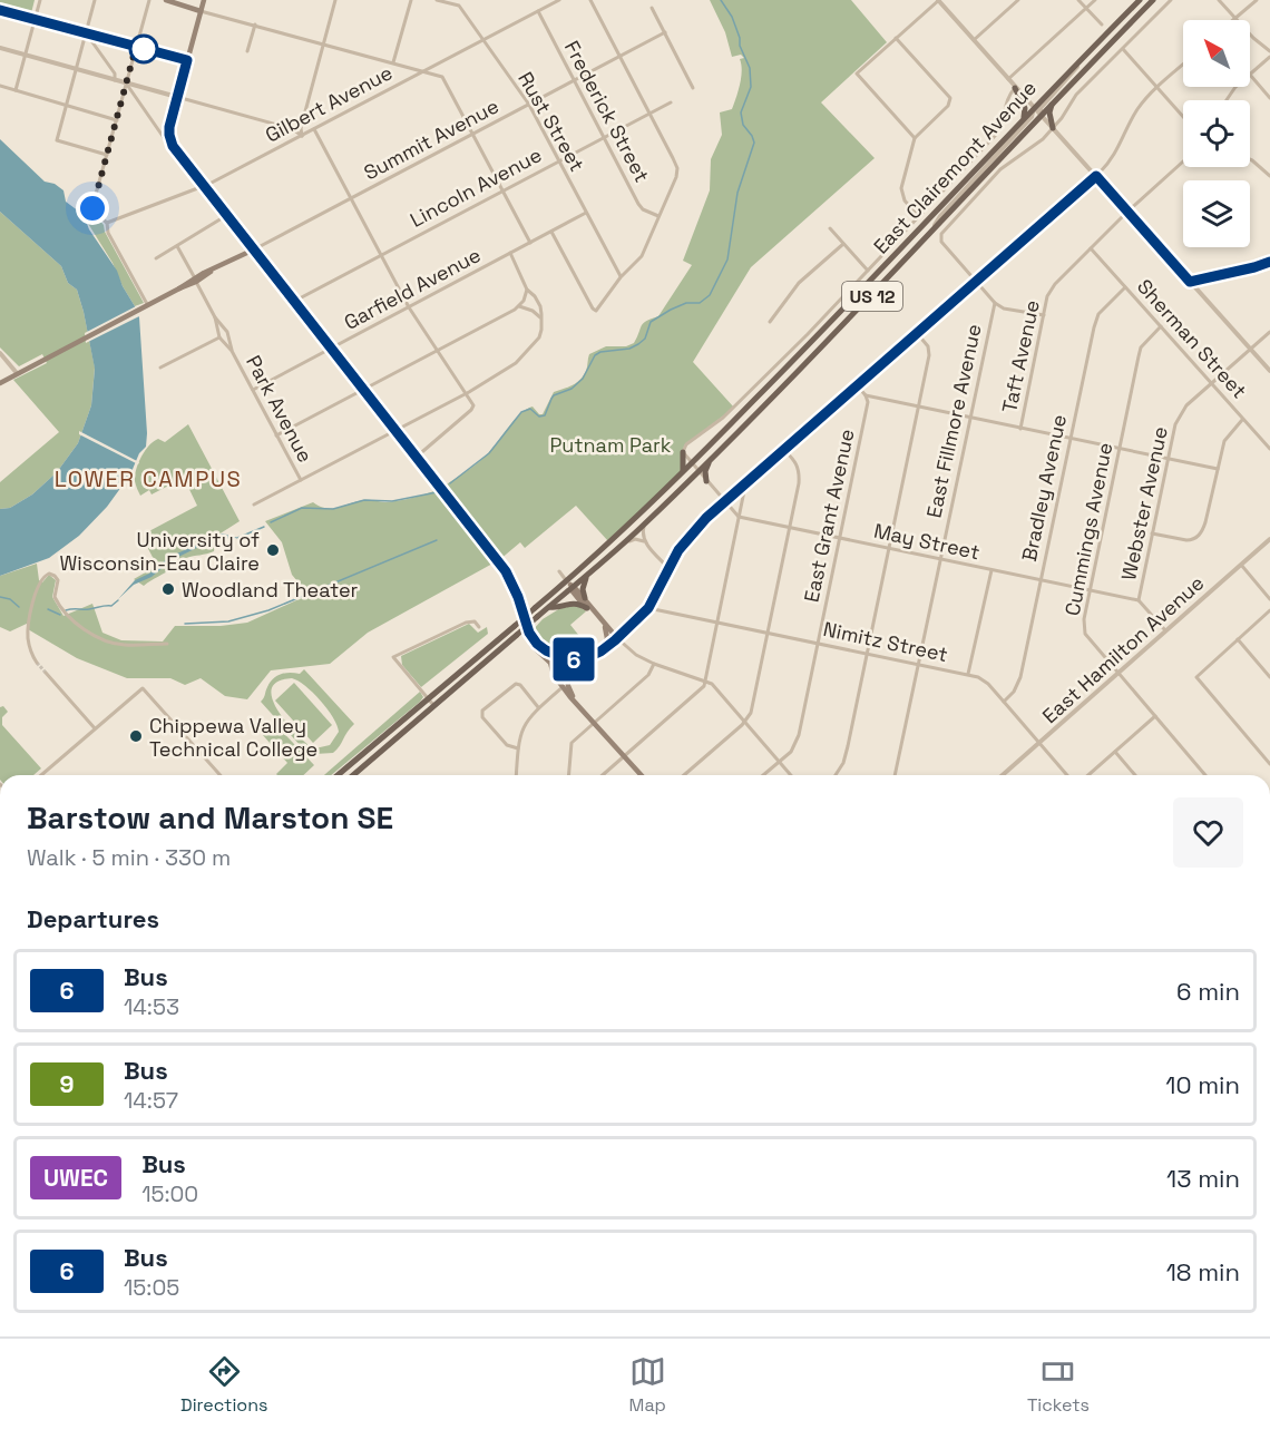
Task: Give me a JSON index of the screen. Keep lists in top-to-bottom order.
{
  "streets": {
    "main road": ["Summit Avenue", "East Clairemont Avenue", "US 12"],
    "street": [
      "Gilbert Avenue",
      "Frederick Street",
      "Rust Street",
      "Lincoln Avenue",
      "Garfield Avenue",
      "Sherman Street",
      "Taft Avenue",
      "Park Avenue",
      "East Fillmore Avenue",
      "Bradley Avenue",
      "Webster Avenue",
      "East Grant Avenue",
      "Cummings Avenue",
      "May Street",
      "Nimitz Street",
      "East Hamilton Avenue"
    ]
  },
  "crossings": [
    ["Gilbert Avenue", "Frederick Street"],
    ["Gilbert Avenue", "Rust Street"],
    ["Frederick Street", "Summit Avenue"],
    ["Frederick Street", "Lincoln Avenue"],
    ["Rust Street", "Summit Avenue"],
    ["Rust Street", "Lincoln Avenue"],
    ["Rust Street", "Garfield Avenue"],
    ["Summit Avenue", "Park Avenue"],
    ["East Clairemont Avenue", "US 12"],
    ["Garfield Avenue", "Park Avenue"],
    ["Sherman Street", "Taft Avenue"],
    ["Sherman Street", "Bradley Avenue"],
    ["Sherman Street", "Webster Avenue"],
    ["Sherman Street", "Cummings Avenue"],
    ["East Fillmore Avenue", "May Street"],
    ["East Fillmore Avenue", "Nimitz Street"],
    ["Bradley Avenue", "May Street"],
    ["Bradley Avenue", "Nimitz Street"],
    ["Webster Avenue", "May Street"],
    ["East Grant Avenue", "May Street"],
    ["East Grant Avenue", "Nimitz Street"],
    ["Cummings Avenue", "May Street"],
    ["Cummings Avenue", "East Hamilton Avenue"],
    ["Nimitz Street", "East Hamilton Avenue"]
  ],
  "districts": ["LOWER CAMPUS"],
  "parks": ["Putnam Park"],
  "places": ["University of Wisconsin-Eau Claire", "Woodland Theater", "Chippewa Valley Technical College"],
  "lines": ["bus line 6"],
  "north": "top left",
  "page": {
    "on_map": "6",
    "heading": [
      ["Barstow and Marston SE", "Walk · 5 min · 330 m"],
      "Departures"
    ],
    "list": [
      {
        "mark": "6",
        "name": "Bus",
        "note": "14:53",
        "value": "6 min"
      },
      {
        "mark": "9",
        "name": "Bus",
        "note": "14:57",
        "value": "10 min"
      },
      {
        "mark": "UWEC",
        "name": "Bus",
        "note": "15:00",
        "value": "13 min"
      },
      {
        "mark": "6",
        "name": "Bus",
        "note": "15:05",
        "value": "18 min"
      }
    ],
    "tabs": ["Directions", "Map", "Tickets"]
  }
}
